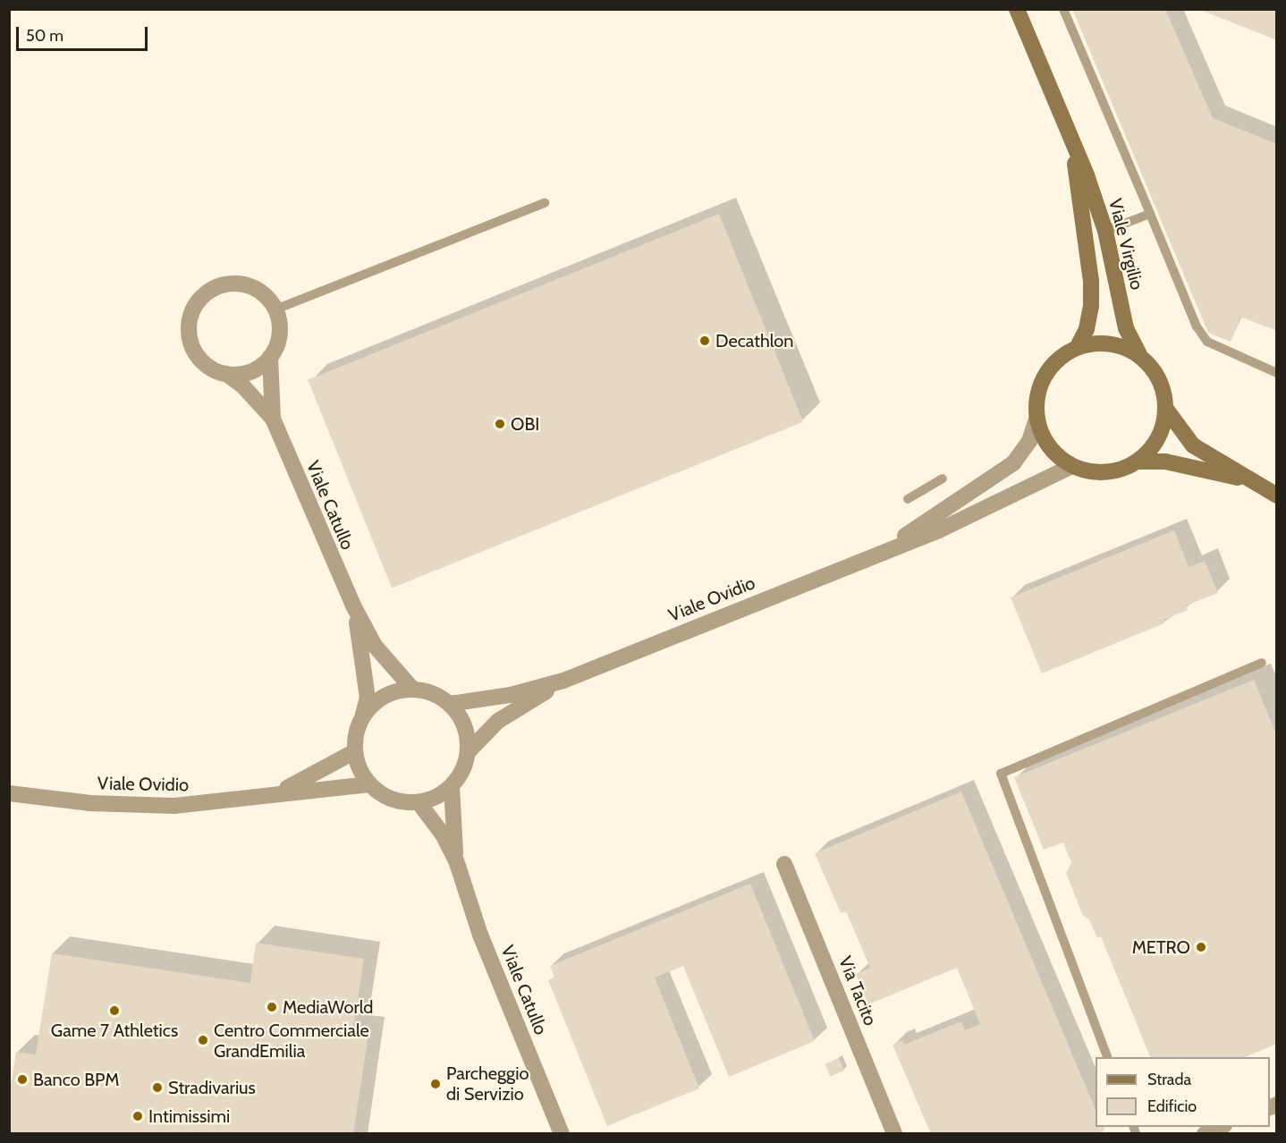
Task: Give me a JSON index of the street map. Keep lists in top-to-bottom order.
{
  "streets": {
    "street": [
      "Viale Virgilio",
      "Viale Catullo",
      "Viale Ovidio",
      "Via Tacito"
    ]
  },
  "crossings": [
    ["Viale Virgilio", "Viale Ovidio"],
    ["Viale Catullo", "Viale Ovidio"]
  ],
  "places": [
    "Decathlon",
    "OBI",
    "METRO",
    "MediaWorld",
    "Game 7 Athletics",
    "Centro Commerciale GrandEmilia",
    "Banco BPM",
    "Parcheggio di Servizio",
    "Stradivarius",
    "Intimissimi"
  ],
  "legend": ["Strada", "Edificio"],
  "scale_bar": "50 m"
}
